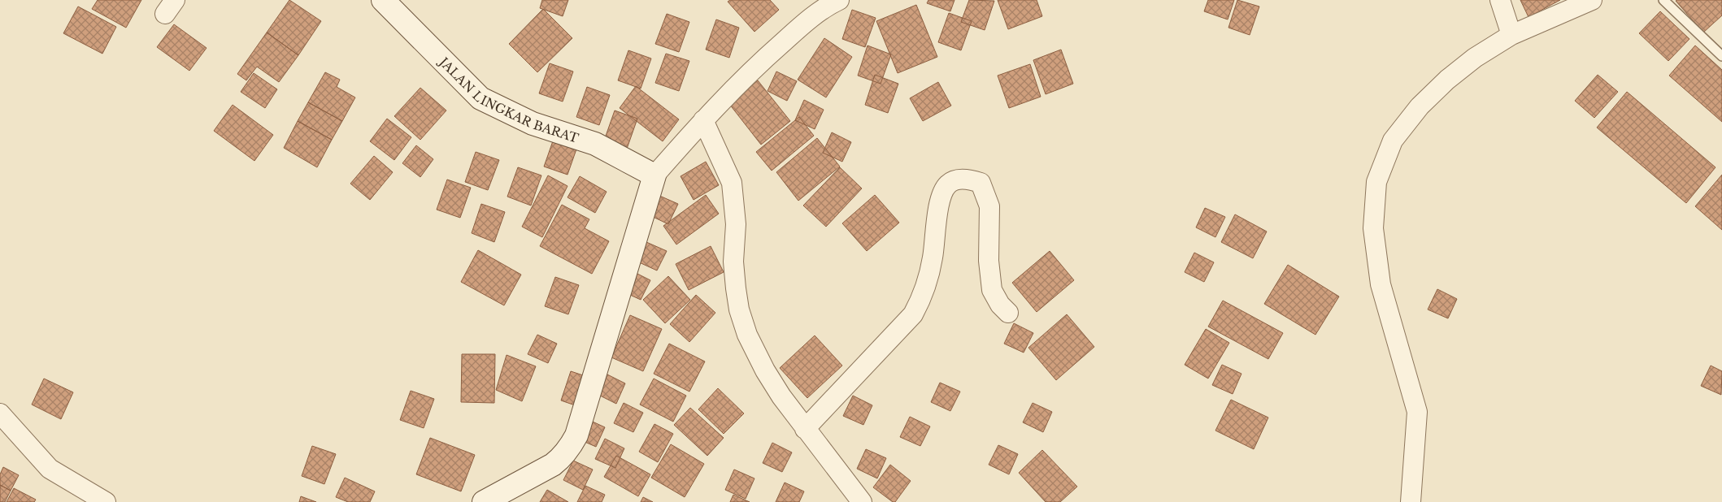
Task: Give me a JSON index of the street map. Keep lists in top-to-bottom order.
{
  "streets": {
    "street": ["JALAN LINGKAR BARAT"]
  }
}
